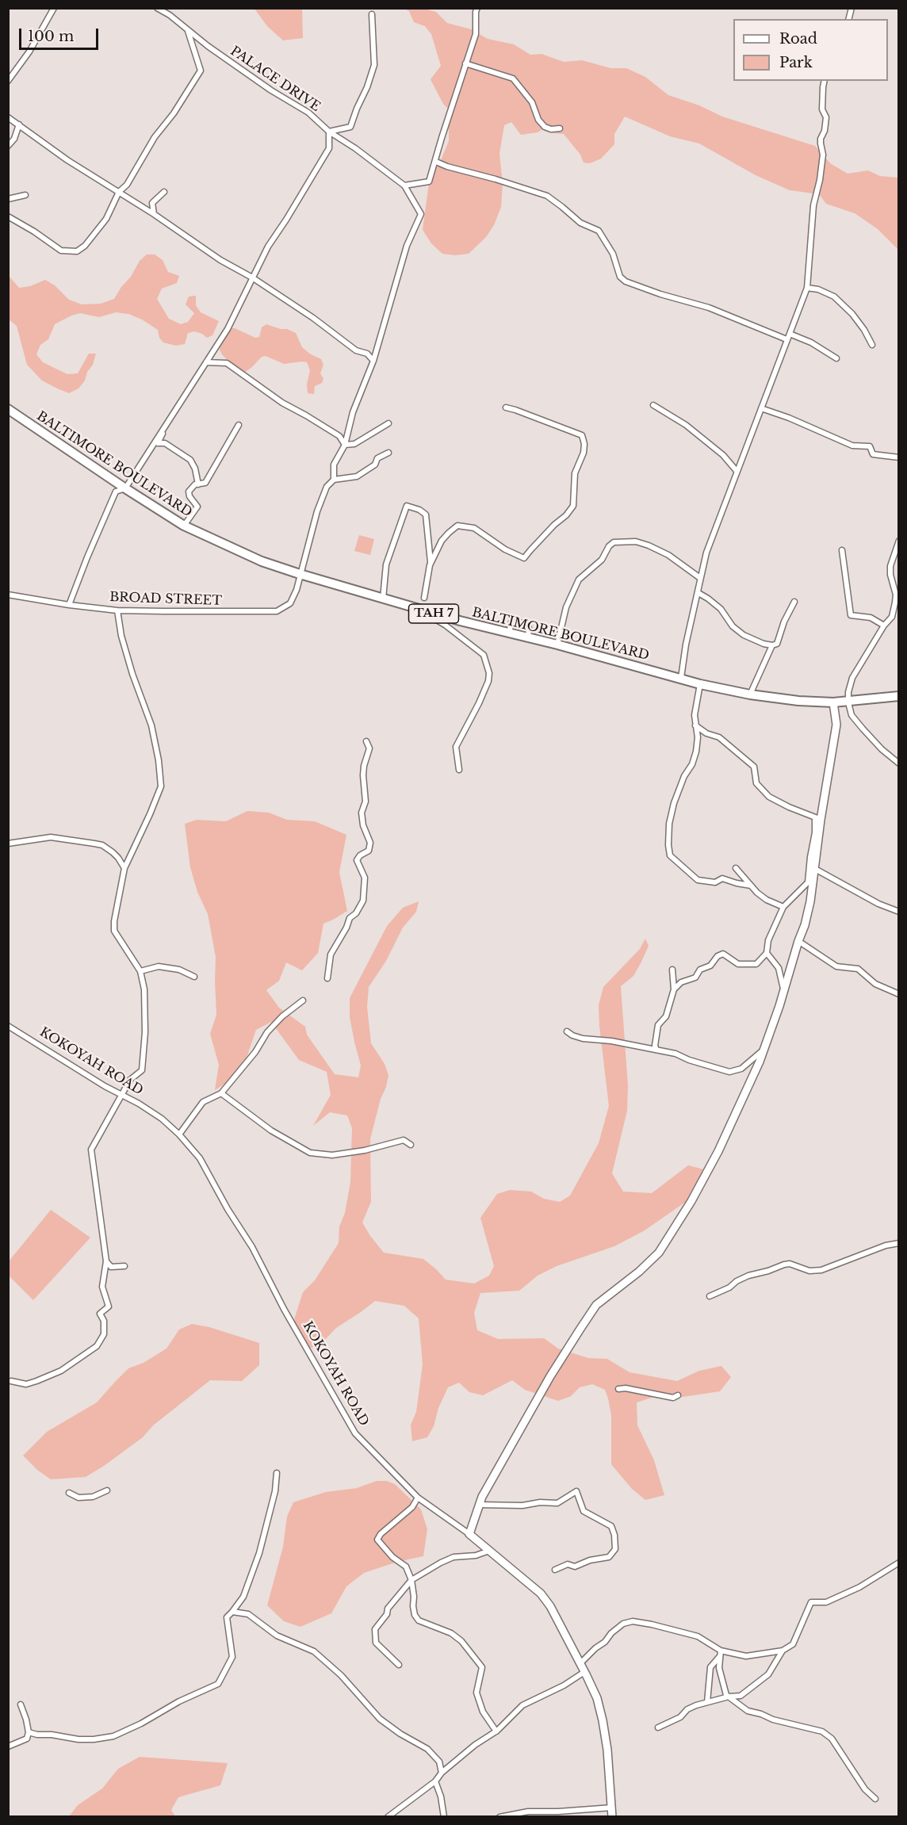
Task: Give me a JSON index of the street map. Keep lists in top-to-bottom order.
{
  "streets": {
    "highway": ["BALTIMORE BOULEVARD", "TAH 7"],
    "main road": ["KOKOYAH ROAD"],
    "street": ["PALACE DRIVE", "BROAD STREET"]
  },
  "crossings": [
    ["PALACE DRIVE", "BROAD STREET"],
    ["BALTIMORE BOULEVARD", "BROAD STREET"]
  ],
  "legend": ["Road", "Park"],
  "scale_bar": "100 m"
}
